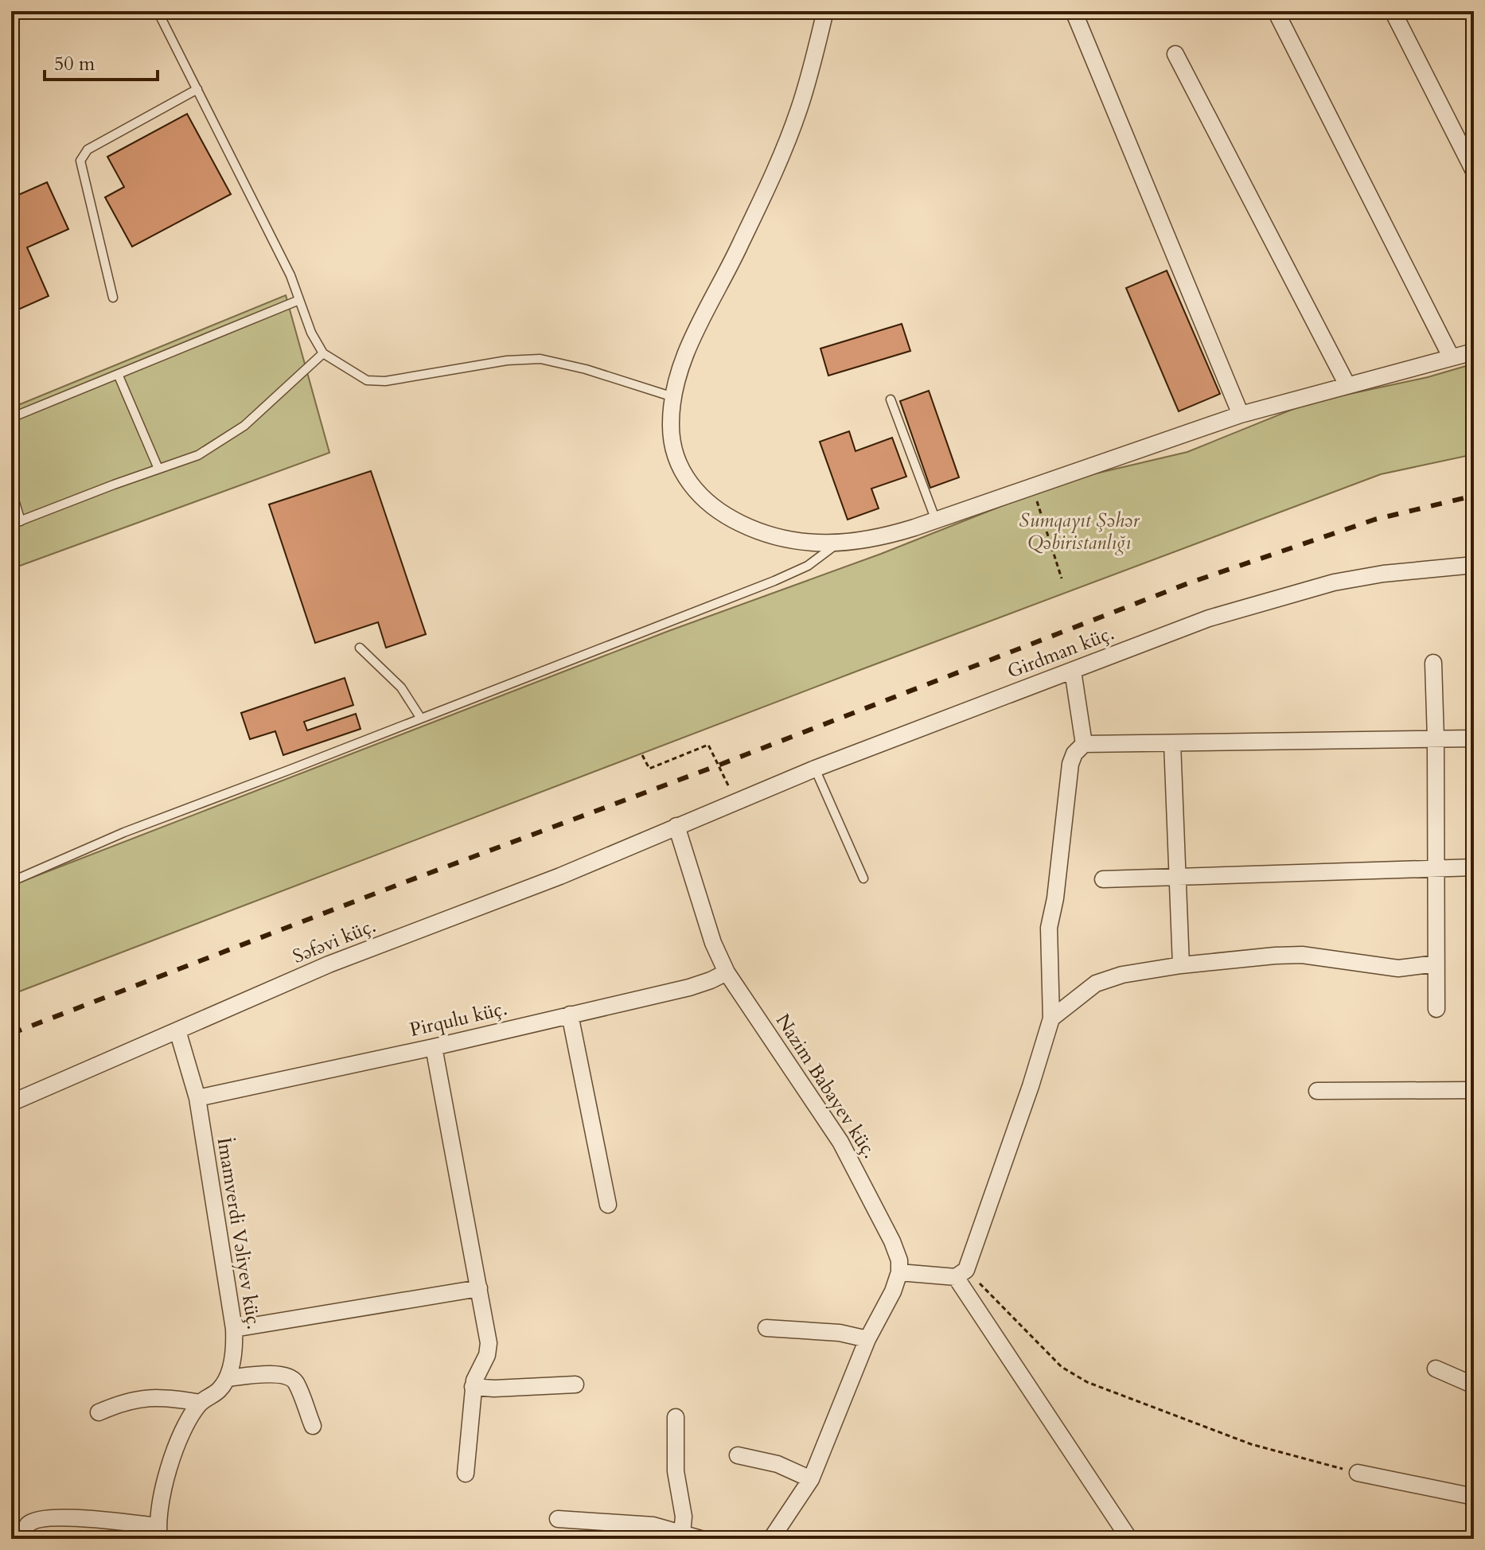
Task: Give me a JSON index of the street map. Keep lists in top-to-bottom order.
{
  "streets": {
    "street": [
      "Girdman küç.",
      "Səfəvi küç.",
      "Pirqulu küç.",
      "Nazim Babayev küç.",
      "İmamverdi Vəliyev küç."
    ]
  },
  "crossings": [
    ["Girdman küç.", "Səfəvi küç."],
    ["Girdman küç.", "Nazim Babayev küç."],
    ["Səfəvi küç.", "Nazim Babayev küç."],
    ["Səfəvi küç.", "İmamverdi Vəliyev küç."],
    ["Pirqulu küç.", "Nazim Babayev küç."],
    ["Pirqulu küç.", "İmamverdi Vəliyev küç."]
  ],
  "parks": ["Sumqayıt Şəhər Qəbiristanlığı"],
  "scale_bar": "50 m"
}
